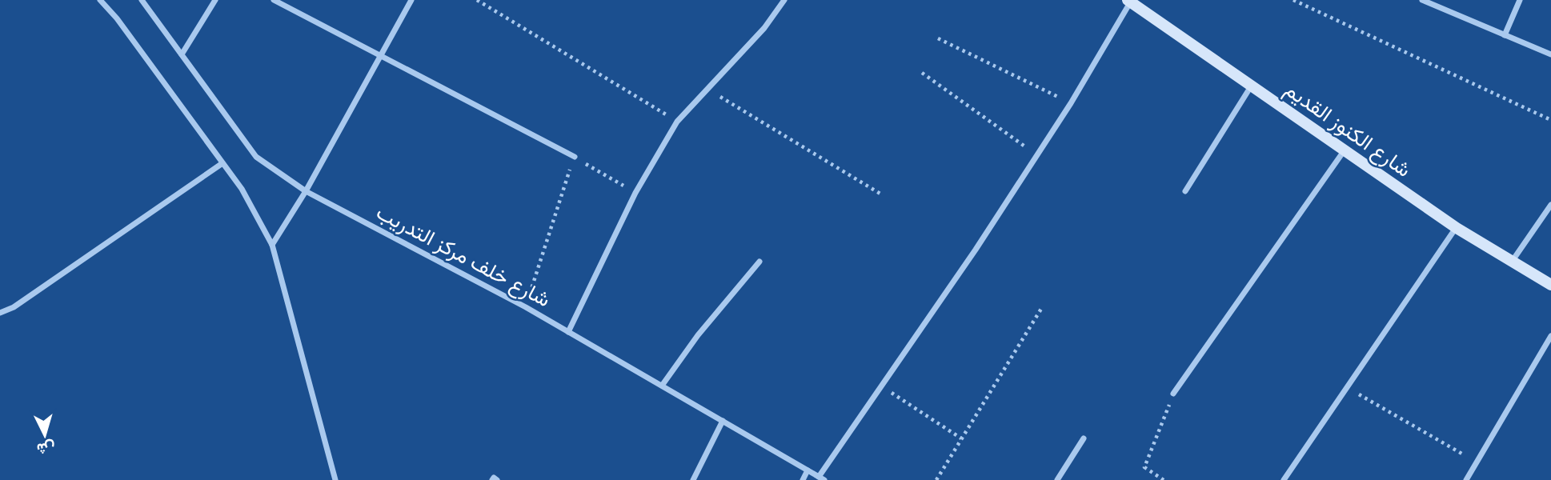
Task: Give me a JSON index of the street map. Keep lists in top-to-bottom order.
{
  "streets": {
    "street": ["شارع الكنوز القديم", "شارع خلف مركز التدريب"]
  },
  "north": "bottom"
}
